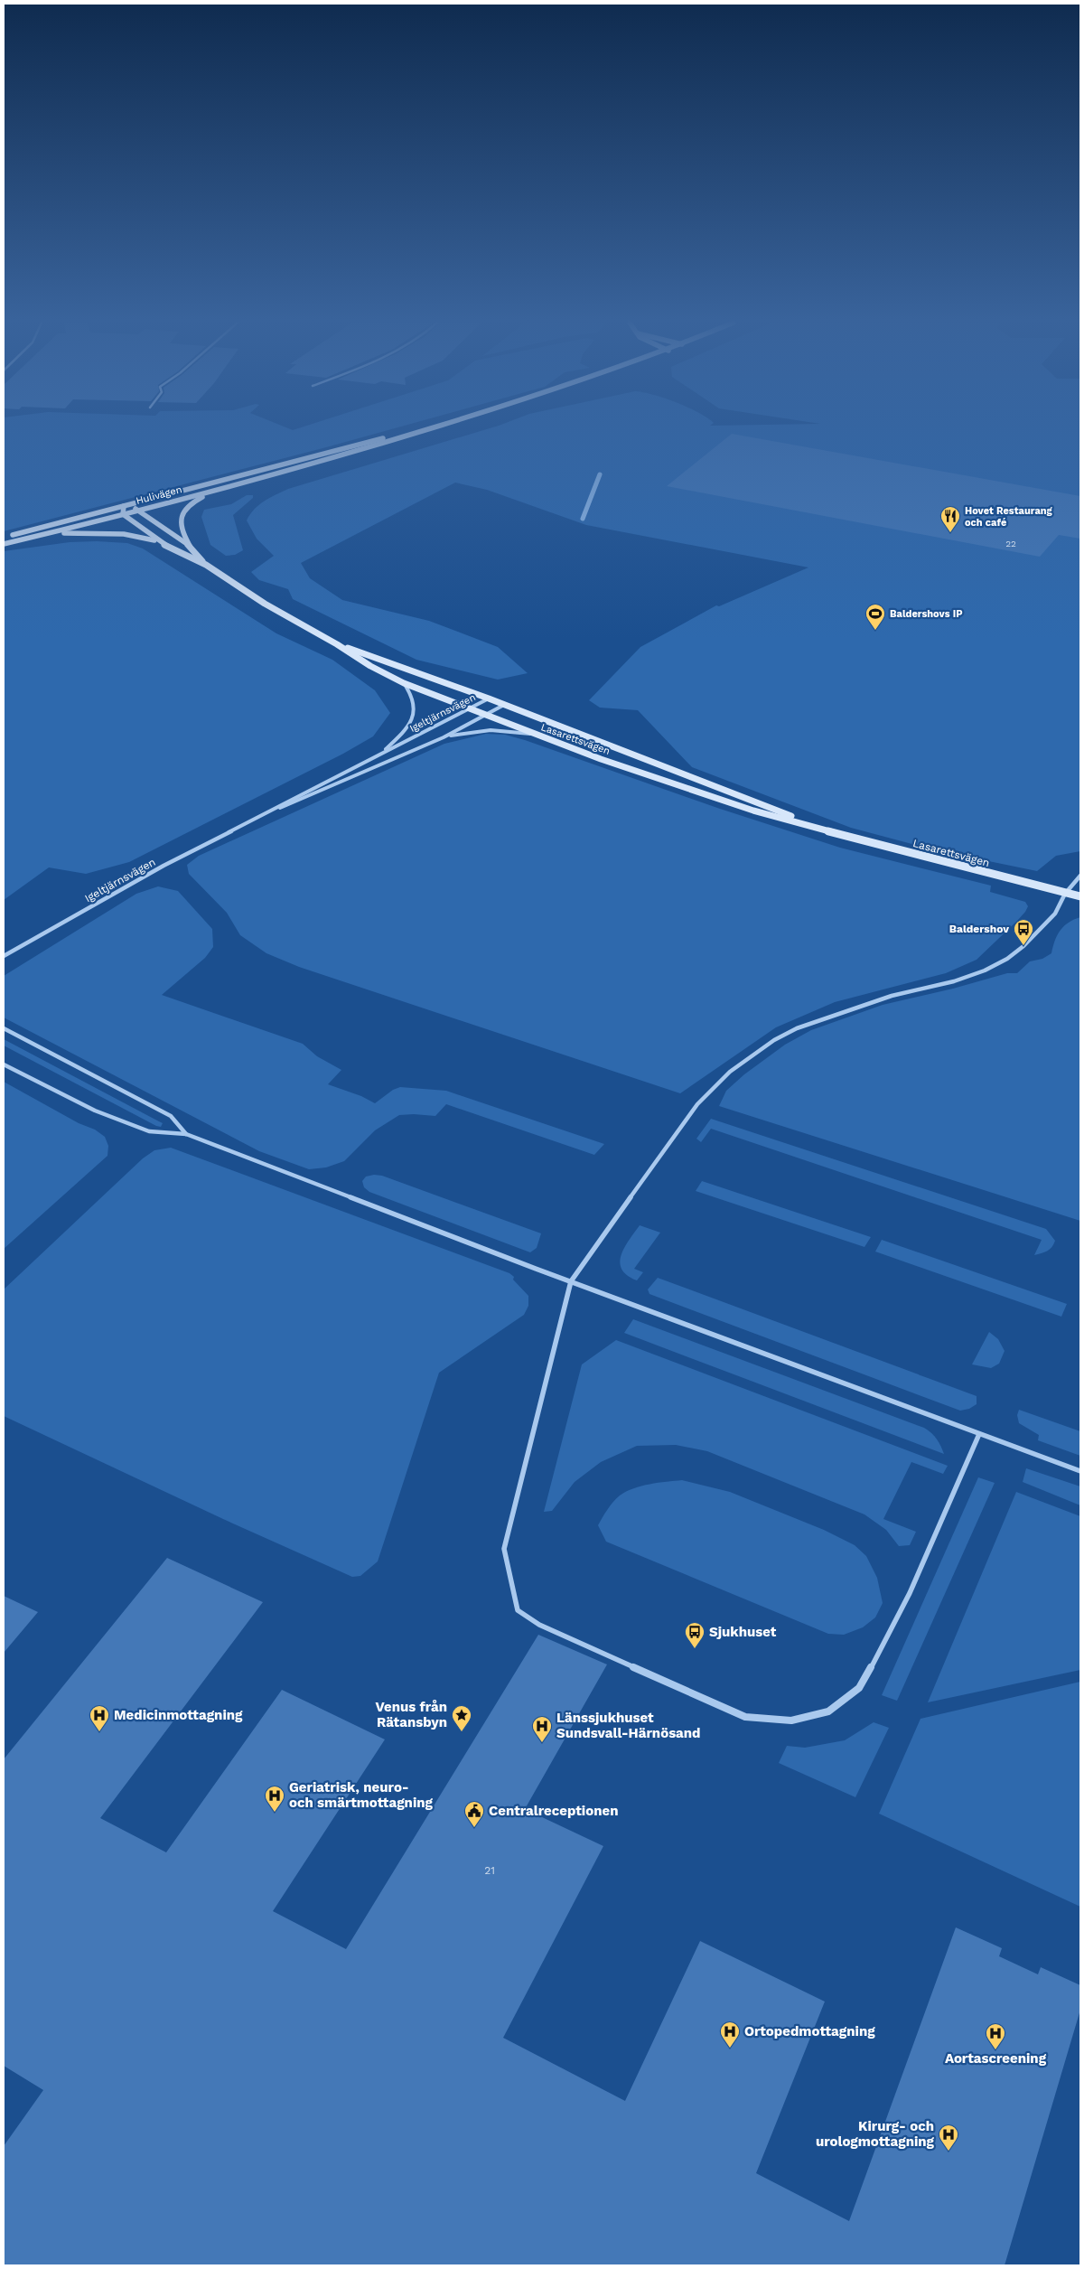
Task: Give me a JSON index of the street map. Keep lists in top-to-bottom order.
{
  "streets": {
    "street": ["Hulivägen", "Igeltjärnsvägen", "Lasarettsvägen"]
  },
  "crossings": [
    ["Hulivägen", "Lasarettsvägen"],
    ["Igeltjärnsvägen", "Lasarettsvägen"]
  ],
  "places": {
    "restaurant": ["Hovet Restaurang och café"],
    "sports": ["Baldershovs IP"],
    "bus stop": ["Baldershov", "Sjukhuset"],
    "hospital": [
      "Medicinmottagning",
      "Länssjukhuset Sundsvall-Härnösand",
      "Geriatrisk, neuro- och smärtmottagning",
      "Ortopedmottagning",
      "Aortascreening",
      "Kirurg- och urologmottagning"
    ],
    "place": ["Venus från Rätansbyn"],
    "public building": ["Centralreceptionen"]
  },
  "house_numbers": ["22", "21"]
}
